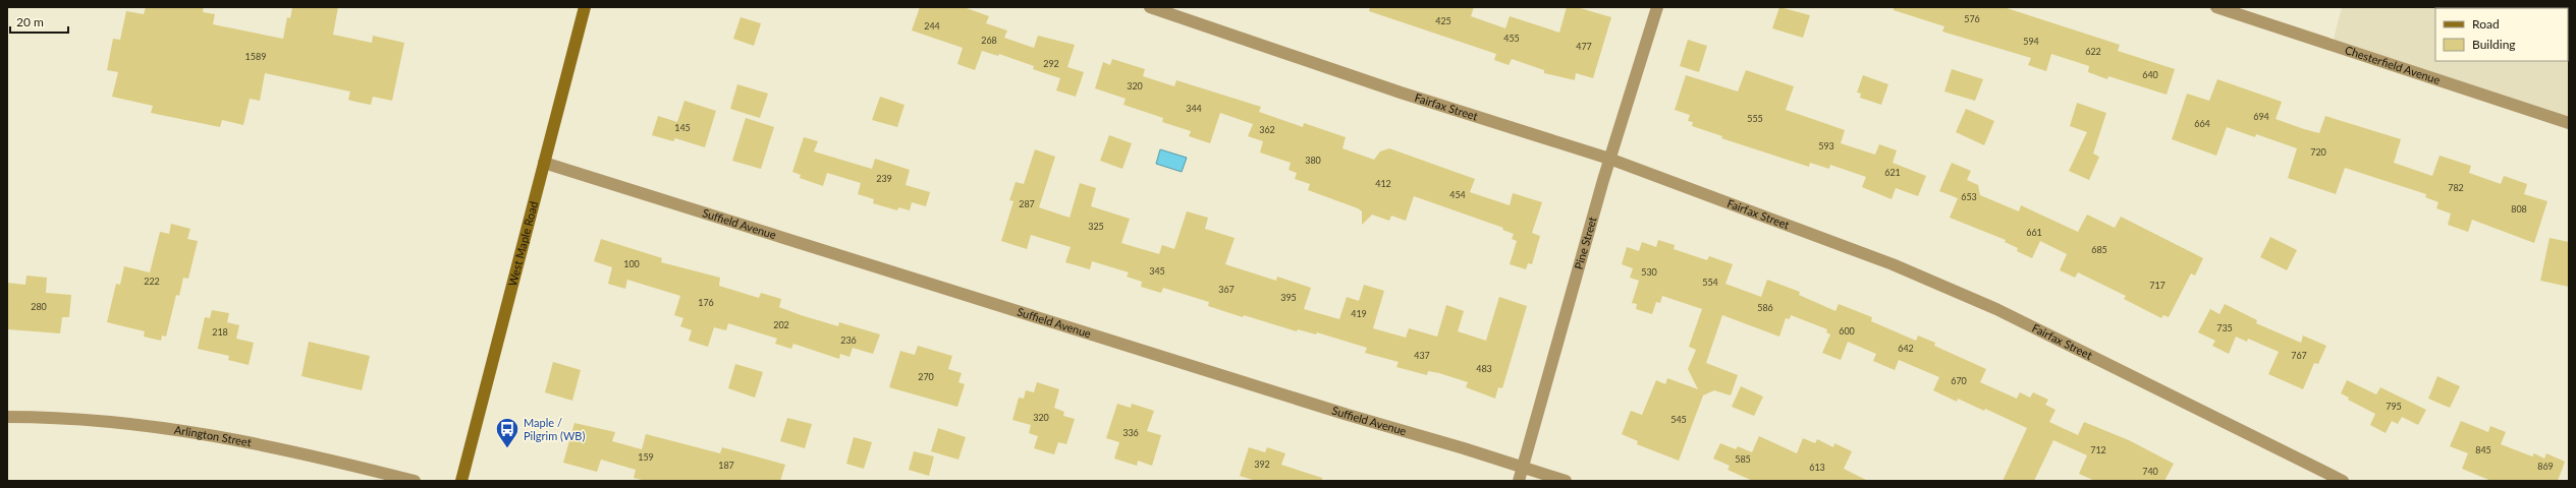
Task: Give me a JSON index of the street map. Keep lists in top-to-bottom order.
{
  "streets": {
    "main road": ["West Maple Road"],
    "street": [
      "Chesterfield Avenue",
      "Fairfax Street",
      "Suffield Avenue",
      "Pine Street",
      "Arlington Street"
    ]
  },
  "crossings": [
    ["Fairfax Street", "Pine Street"],
    ["Suffield Avenue", "Pine Street"],
    ["Suffield Avenue", "West Maple Road"]
  ],
  "places": {
    "bus stop": ["Maple / Pilgrim (WB)"]
  },
  "house_numbers": [
    "576",
    "425",
    "244",
    "455",
    "268",
    "594",
    "477",
    "622",
    "1589",
    "292",
    "640",
    "320",
    "344",
    "694",
    "555",
    "664",
    "145",
    "362",
    "593",
    "720",
    "380",
    "621",
    "239",
    "412",
    "782",
    "454",
    "653",
    "287",
    "808",
    "325",
    "661",
    "685",
    "100",
    "345",
    "530",
    "222",
    "554",
    "717",
    "367",
    "395",
    "176",
    "280",
    "586",
    "419",
    "202",
    "735",
    "600",
    "218",
    "236",
    "642",
    "437",
    "767",
    "483",
    "270",
    "670",
    "795",
    "320",
    "545",
    "336",
    "712",
    "845",
    "159",
    "585",
    "392",
    "187",
    "869",
    "613",
    "740"
  ],
  "legend": ["Road", "Building"],
  "scale_bar": "20 m"
}
